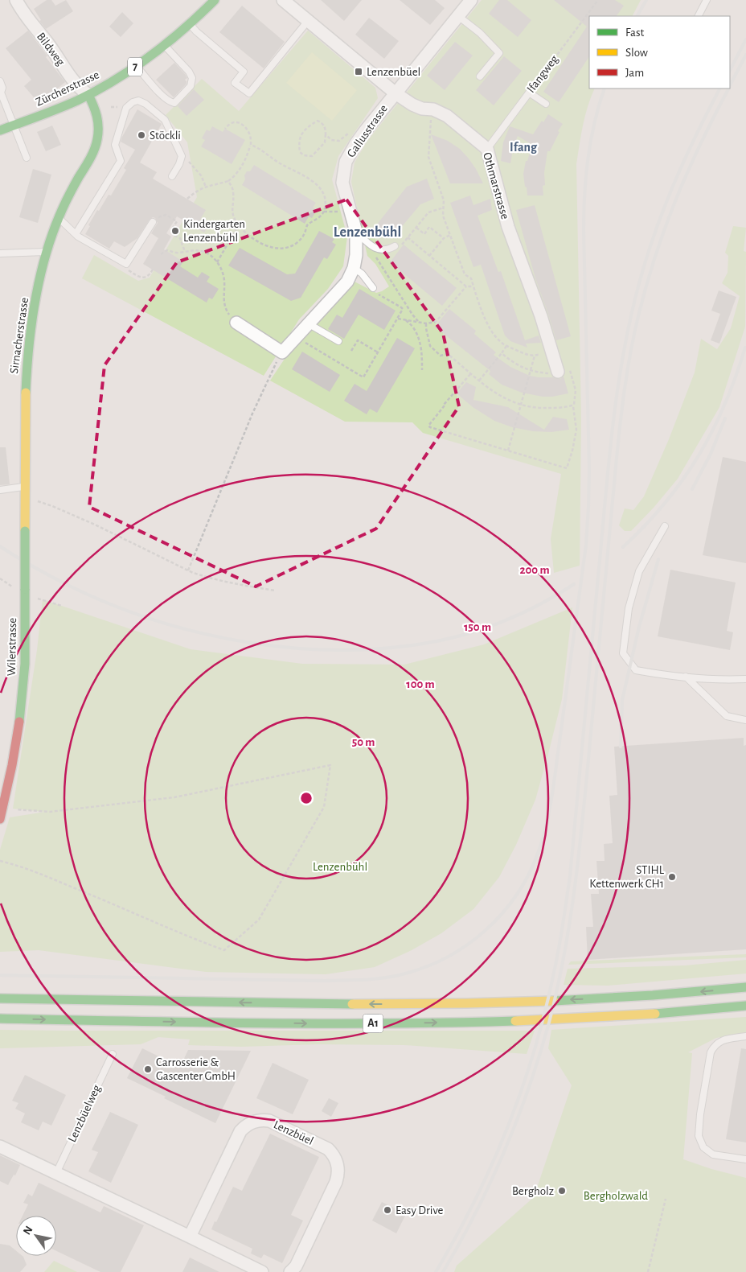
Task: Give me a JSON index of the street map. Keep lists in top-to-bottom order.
{
  "streets": {
    "main road": [
      "7",
      "Zürcherstrasse",
      "Sirnacherstrasse",
      "Wilerstrasse",
      "A1"
    ],
    "street": [
      "Bildweg",
      "Gallusstrasse",
      "Othmarstrasse",
      "Lenzbüel"
    ],
    "lane": ["Ifangweg", "Lenzbüelweg"]
  },
  "crossings": [
    ["Bildweg", "Zürcherstrasse"],
    ["Bildweg", "Sirnacherstrasse"],
    ["Ifangweg", "Othmarstrasse"],
    ["Zürcherstrasse", "Sirnacherstrasse"],
    ["Gallusstrasse", "Othmarstrasse"],
    ["Sirnacherstrasse", "Wilerstrasse"]
  ],
  "districts": ["Ifang", "Lenzenbühl"],
  "parks": ["Lenzenbühl", "Bergholzwald"],
  "places": {
    "transit": ["Lenzenbüel"],
    "other": [
      "Stöckli",
      "Kindergarten Lenzenbühl",
      "STIHL Kettenwerk CH1",
      "Carrosserie & Gascenter GmbH",
      "Bergholz",
      "Easy Drive"
    ]
  },
  "legend": ["Fast", "Slow", "Jam"],
  "north": "top left",
  "rings": [
    "200 m",
    "150 m",
    "100 m",
    "50 m"
  ]
}
